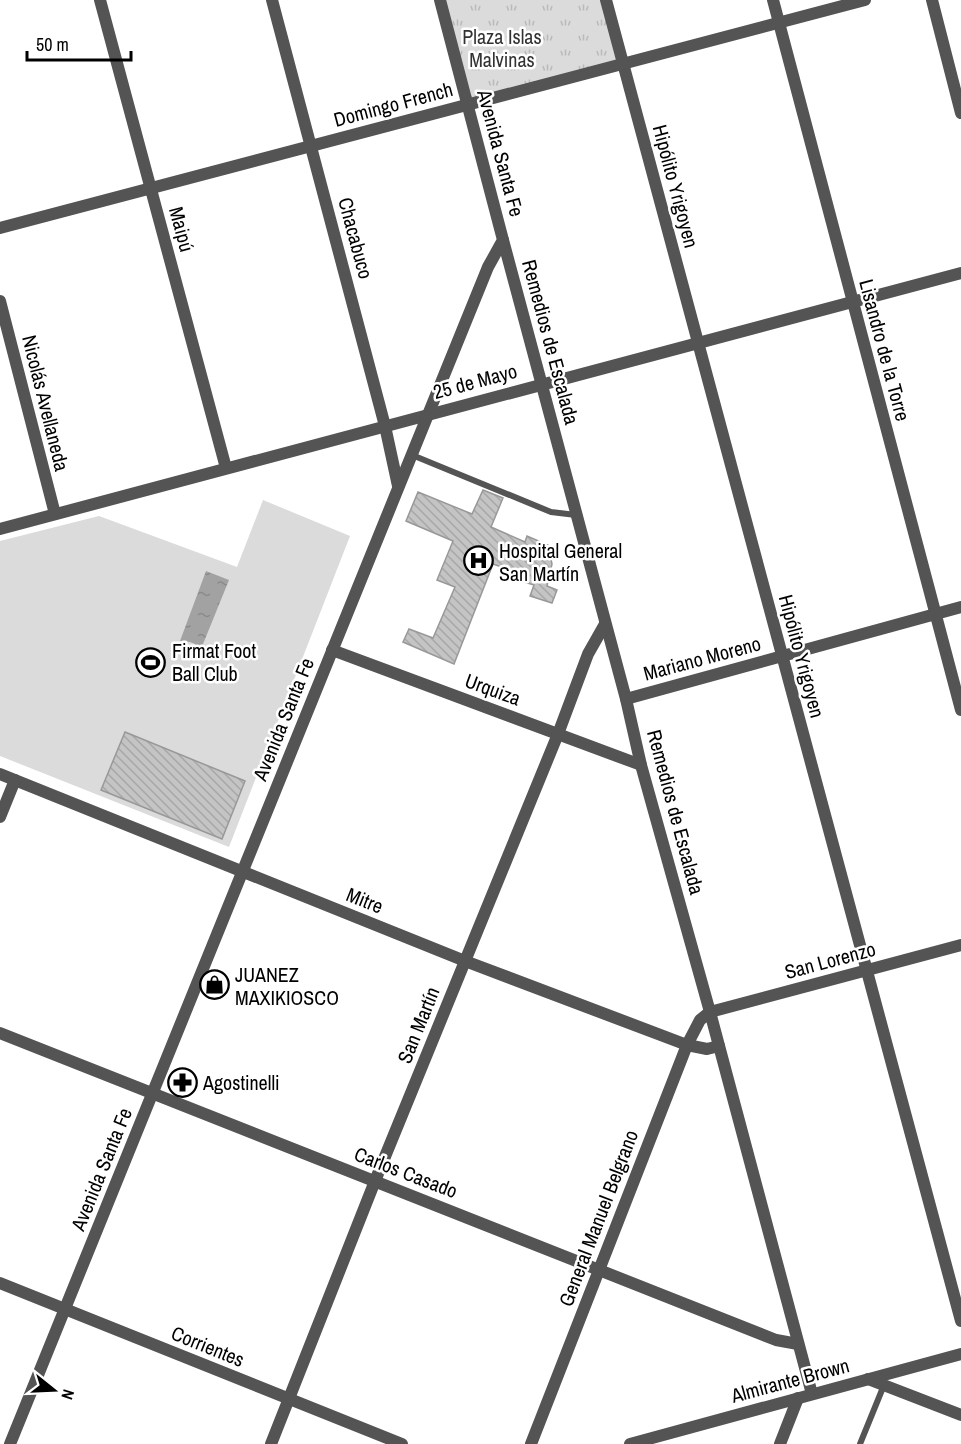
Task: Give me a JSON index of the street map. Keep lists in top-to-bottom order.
{
  "streets": {
    "street": [
      "Domingo French",
      "Avenida Santa Fe",
      "Hipólito Yrigoyen",
      "Maipú",
      "Chacabuco",
      "Remedios de Escalada",
      "Lisandro de la Torre",
      "25 de Mayo",
      "Nicolás Avellaneda",
      "Mariano Moreno",
      "Urquiza",
      "Mitre",
      "San Lorenzo",
      "San Martín",
      "Carlos Casado",
      "General Manuel Belgrano",
      "Corrientes",
      "Almirante Brown"
    ]
  },
  "crossings": [
    ["Domingo French", "Avenida Santa Fe"],
    ["Domingo French", "Hipólito Yrigoyen"],
    ["Domingo French", "Maipú"],
    ["Domingo French", "Chacabuco"],
    ["Domingo French", "Lisandro de la Torre"],
    ["Avenida Santa Fe", "Chacabuco"],
    ["Avenida Santa Fe", "Remedios de Escalada"],
    ["Avenida Santa Fe", "25 de Mayo"],
    ["Avenida Santa Fe", "Urquiza"],
    ["Avenida Santa Fe", "Mitre"],
    ["Avenida Santa Fe", "Carlos Casado"],
    ["Avenida Santa Fe", "Corrientes"],
    ["Hipólito Yrigoyen", "25 de Mayo"],
    ["Hipólito Yrigoyen", "Mariano Moreno"],
    ["Hipólito Yrigoyen", "San Lorenzo"],
    ["Maipú", "25 de Mayo"],
    ["Chacabuco", "25 de Mayo"],
    ["Remedios de Escalada", "25 de Mayo"],
    ["Remedios de Escalada", "Mariano Moreno"],
    ["Remedios de Escalada", "Urquiza"],
    ["Remedios de Escalada", "Mitre"],
    ["Remedios de Escalada", "San Lorenzo"],
    ["Remedios de Escalada", "San Martín"],
    ["Remedios de Escalada", "Carlos Casado"],
    ["Remedios de Escalada", "General Manuel Belgrano"],
    ["Remedios de Escalada", "Almirante Brown"],
    ["Lisandro de la Torre", "25 de Mayo"],
    ["Lisandro de la Torre", "Mariano Moreno"],
    ["25 de Mayo", "Nicolás Avellaneda"],
    ["Urquiza", "San Martín"],
    ["Mitre", "San Martín"],
    ["Mitre", "General Manuel Belgrano"],
    ["San Lorenzo", "General Manuel Belgrano"],
    ["San Martín", "Carlos Casado"],
    ["San Martín", "Corrientes"],
    ["Carlos Casado", "General Manuel Belgrano"]
  ],
  "parks": ["Plaza Islas Malvinas"],
  "places": {
    "hospital": ["Hospital General San Martín"],
    "sports": ["Firmat Foot Ball Club"],
    "shop": ["JUANEZ MAXIKIOSCO"],
    "pharmacy": ["Agostinelli"]
  },
  "scale_bar": "50 m",
  "north": "right"
}
